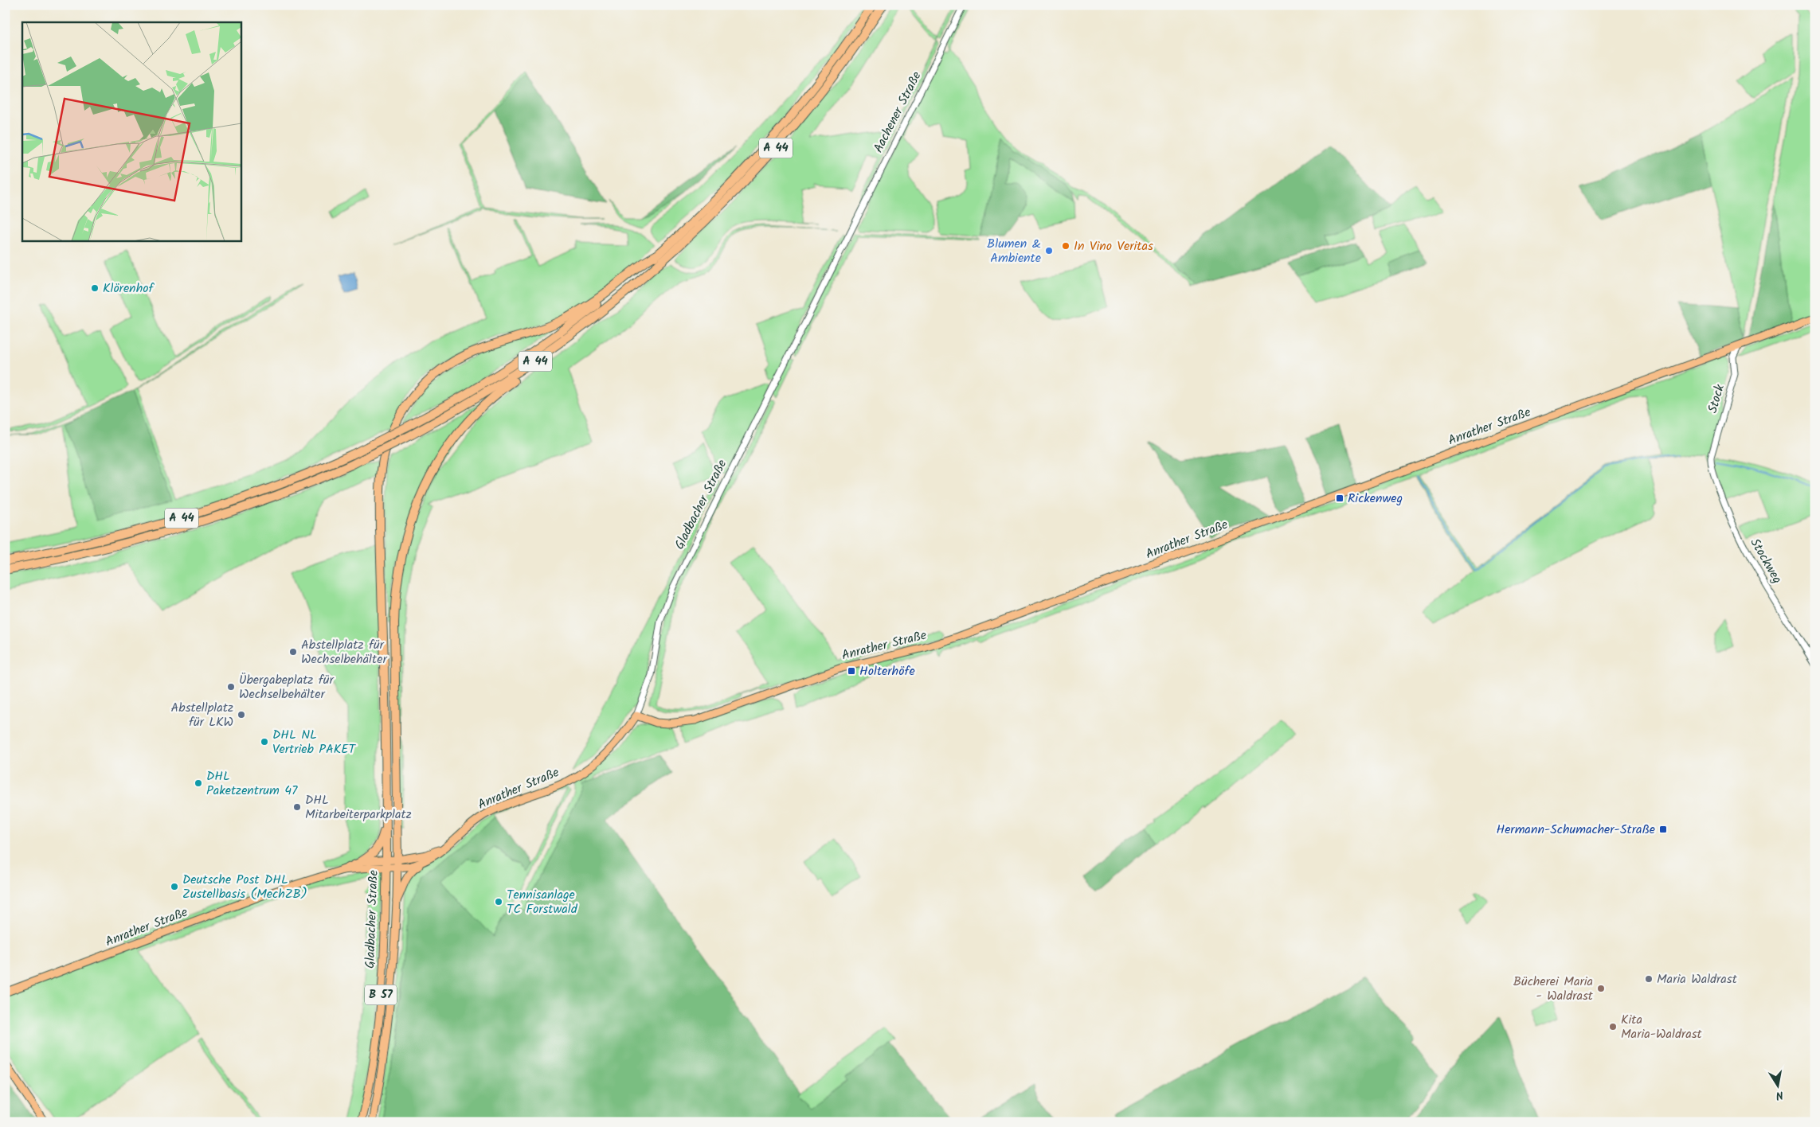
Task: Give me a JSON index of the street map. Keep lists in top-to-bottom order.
{
  "streets": {
    "highway": ["A 44"],
    "main road": ["Anrather Straße", "Gladbacher Straße", "B 57"],
    "street": ["Aachener Straße", "Stock", "Stockweg"]
  },
  "crossings": [
    ["Aachener Straße", "Gladbacher Straße"],
    ["Stock", "Anrather Straße"],
    ["Stock", "Stockweg"],
    ["Anrather Straße", "Gladbacher Straße"]
  ],
  "places": {
    "other": [
      "In Vino Veritas",
      "Blumen & Ambiente",
      "Klörenhof",
      "Abstellplatz für Wechselbehälter",
      "Übergabeplatz für Wechselbehälter",
      "Abstellplatz für LKW",
      "DHL NL Vertrieb PAKET",
      "DHL Paketzentrum 47",
      "DHL Mitarbeiterparkplatz",
      "Deutsche Post DHL Zustellbasis (MechZB)",
      "Tennisanlage TC Forstwald",
      "Maria Waldrast",
      "Bücherei Maria - Waldrast",
      "Kita Maria-Waldrast"
    ],
    "transit": ["Rickenweg", "Holterhöfe", "Hermann-Schumacher-Straße"]
  },
  "north": "bottom"
}
